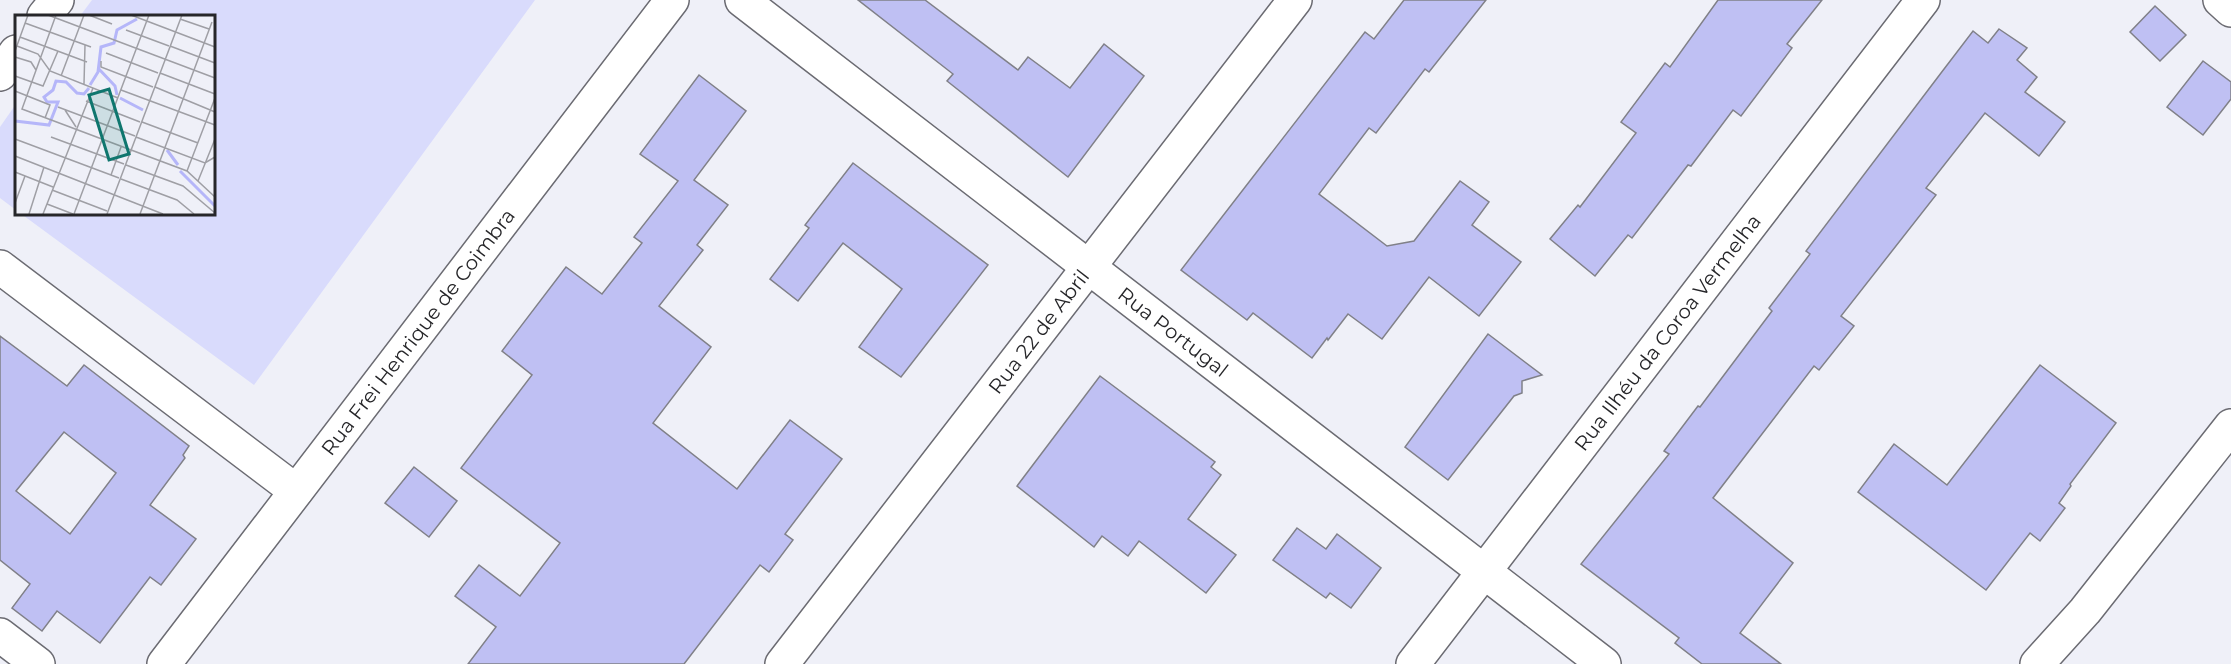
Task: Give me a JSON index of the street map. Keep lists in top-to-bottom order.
{
  "streets": {
    "street": [
      "Rua Frei Henrique de Coimbra",
      "Rua 22 de Abril",
      "Rua Portugal",
      "Rua Ilhéu da Coroa Vermelha"
    ]
  },
  "crossings": [
    ["Rua 22 de Abril", "Rua Portugal"],
    ["Rua Portugal", "Rua Ilhéu da Coroa Vermelha"]
  ]
}
